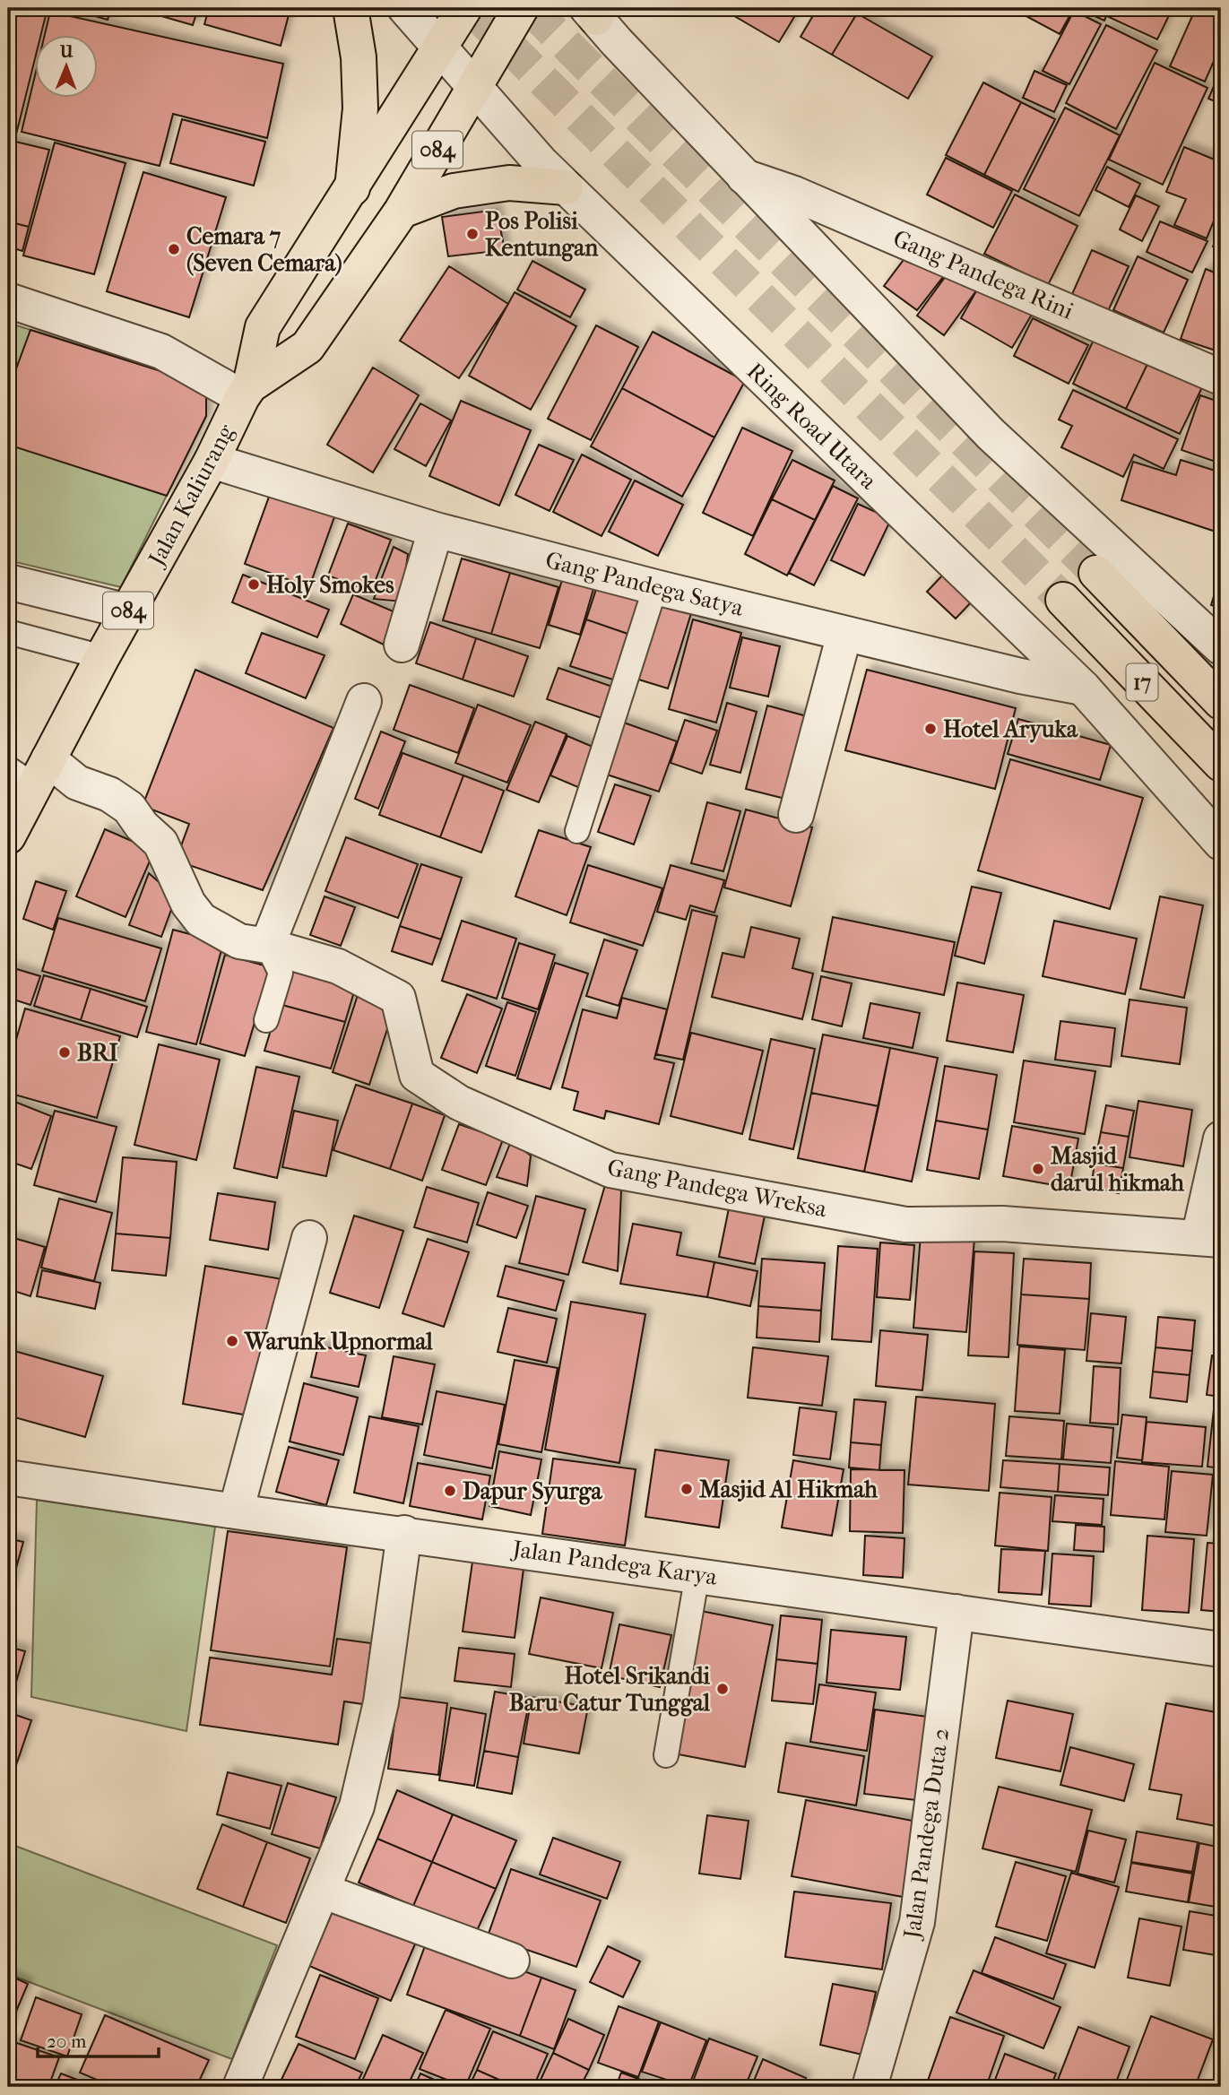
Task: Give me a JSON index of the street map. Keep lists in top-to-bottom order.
{
  "streets": {
    "main road": ["084", "Jalan Kaliurang", "17"],
    "street": [
      "Gang Pandega Rini",
      "Ring Road Utara",
      "Gang Pandega Satya",
      "Gang Pandega Wreksa",
      "Jalan Pandega Karya",
      "Jalan Pandega Duta 2"
    ]
  },
  "crossings": [
    ["084", "Ring Road Utara"],
    ["084", "Jalan Kaliurang"],
    ["Ring Road Utara", "Jalan Kaliurang"],
    ["Ring Road Utara", "Gang Pandega Satya"],
    ["Jalan Kaliurang", "Gang Pandega Satya"],
    ["Jalan Kaliurang", "Gang Pandega Wreksa"],
    ["Jalan Pandega Karya", "Jalan Pandega Duta 2"]
  ],
  "places": [
    "Pos Polisi Kentungan",
    "Cemara 7 (Seven Cemara)",
    "Holy Smokes",
    "Hotel Aryuka",
    "BRI",
    "Masjid darul hikmah",
    "Warunk Upnormal",
    "Masjid Al Hikmah",
    "Dapur Syurga",
    "Hotel Srikandi Baru Catur Tunggal"
  ],
  "scale_bar": "20 m",
  "north": "top"
}
